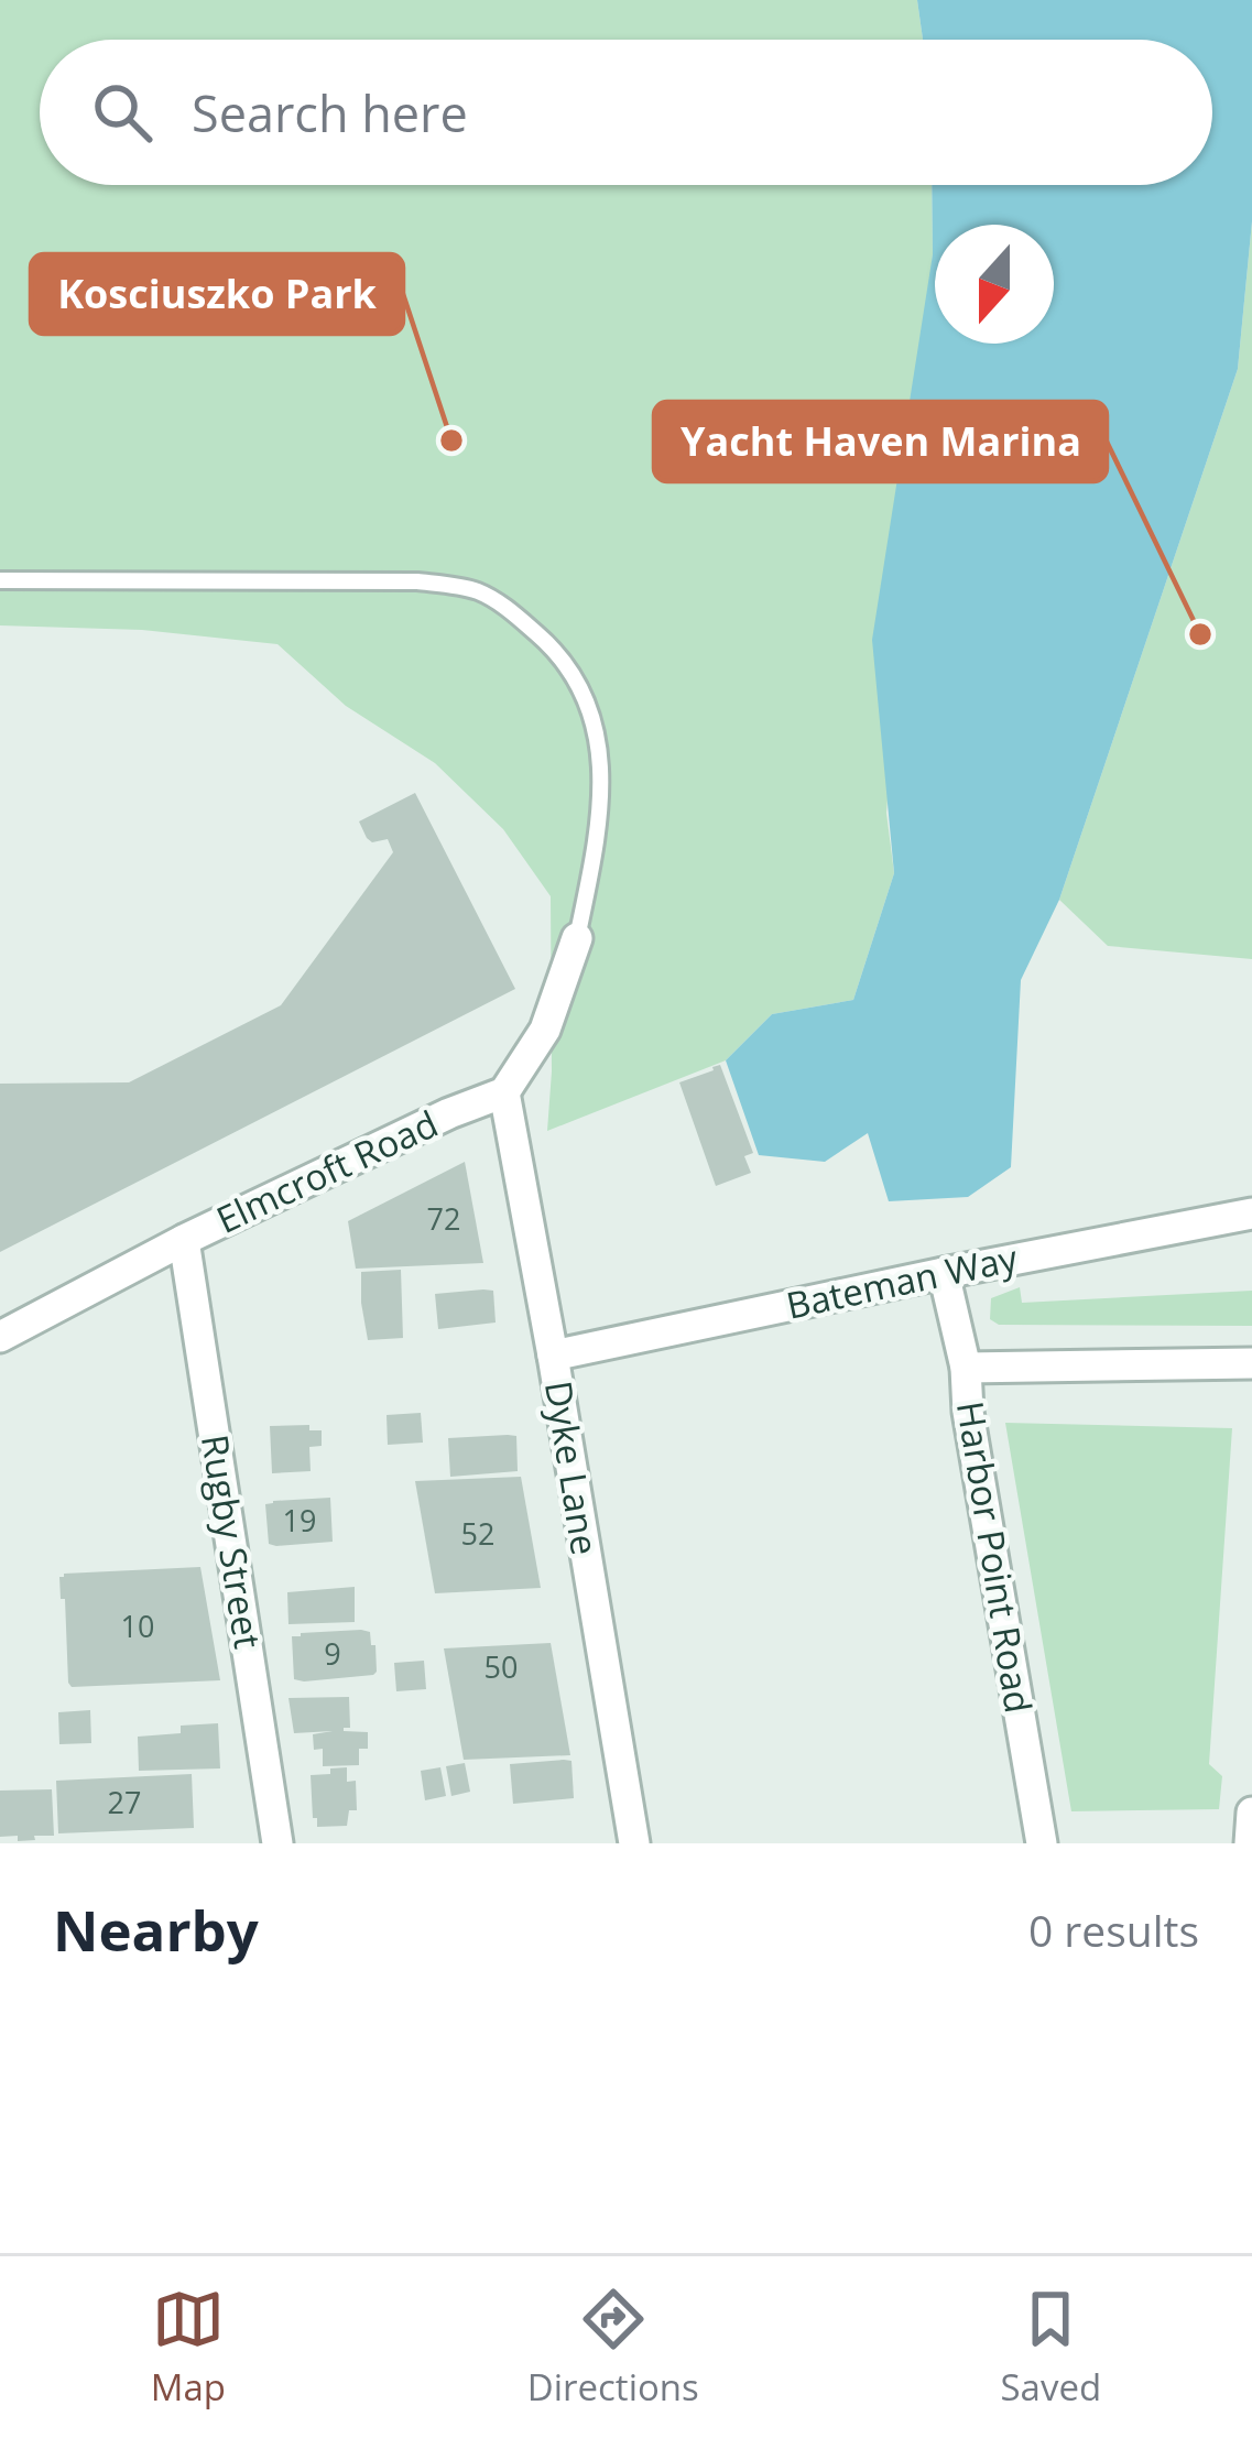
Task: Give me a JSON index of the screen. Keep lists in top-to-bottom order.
{
  "streets": {
    "street": [
      "Elmcroft Road",
      "Bateman Way",
      "Dyke Lane",
      "Rugby Street",
      "Harbor Point Road"
    ]
  },
  "crossings": [
    ["Elmcroft Road", "Dyke Lane"],
    ["Elmcroft Road", "Rugby Street"],
    ["Bateman Way", "Dyke Lane"],
    ["Bateman Way", "Harbor Point Road"]
  ],
  "places": ["Kosciuszko Park", "Yacht Haven Marina"],
  "house_numbers": [
    "72",
    "19",
    "52",
    "10",
    "9",
    "50",
    "27"
  ],
  "north": "bottom",
  "page": {
    "search": "Search here",
    "heading": ["Nearby", "0 results"],
    "nav": ["Map", "Directions", "Saved"]
  }
}
